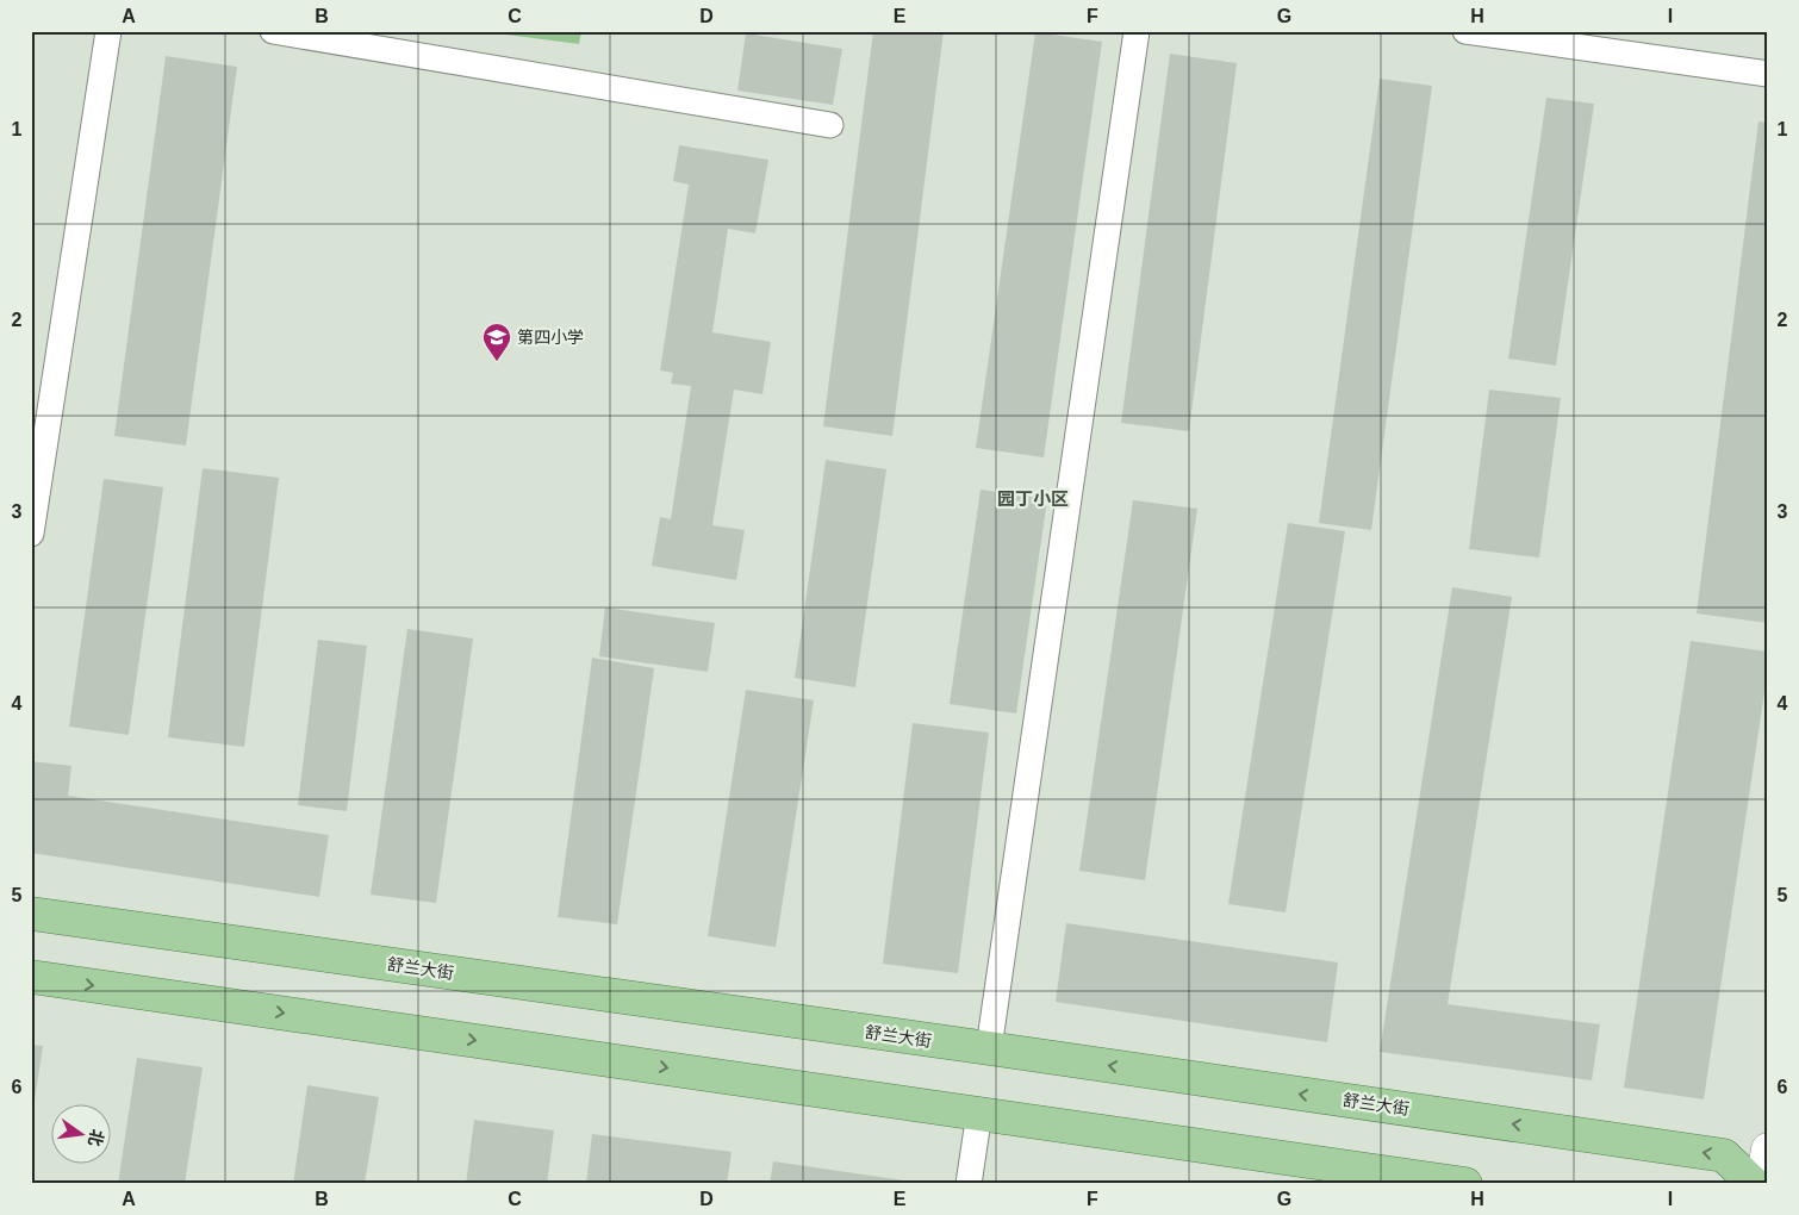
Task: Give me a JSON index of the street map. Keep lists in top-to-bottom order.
{
  "streets": {
    "main road": ["舒兰大街"]
  },
  "districts": ["园丁小区"],
  "places": {
    "school or university": ["第四小学"]
  },
  "north": "right",
  "grid": {
    "columns": [
      "A",
      "B",
      "C",
      "D",
      "E",
      "F",
      "G",
      "H",
      "I"
    ],
    "rows": [
      "1",
      "2",
      "3",
      "4",
      "5",
      "6"
    ]
  }
}
